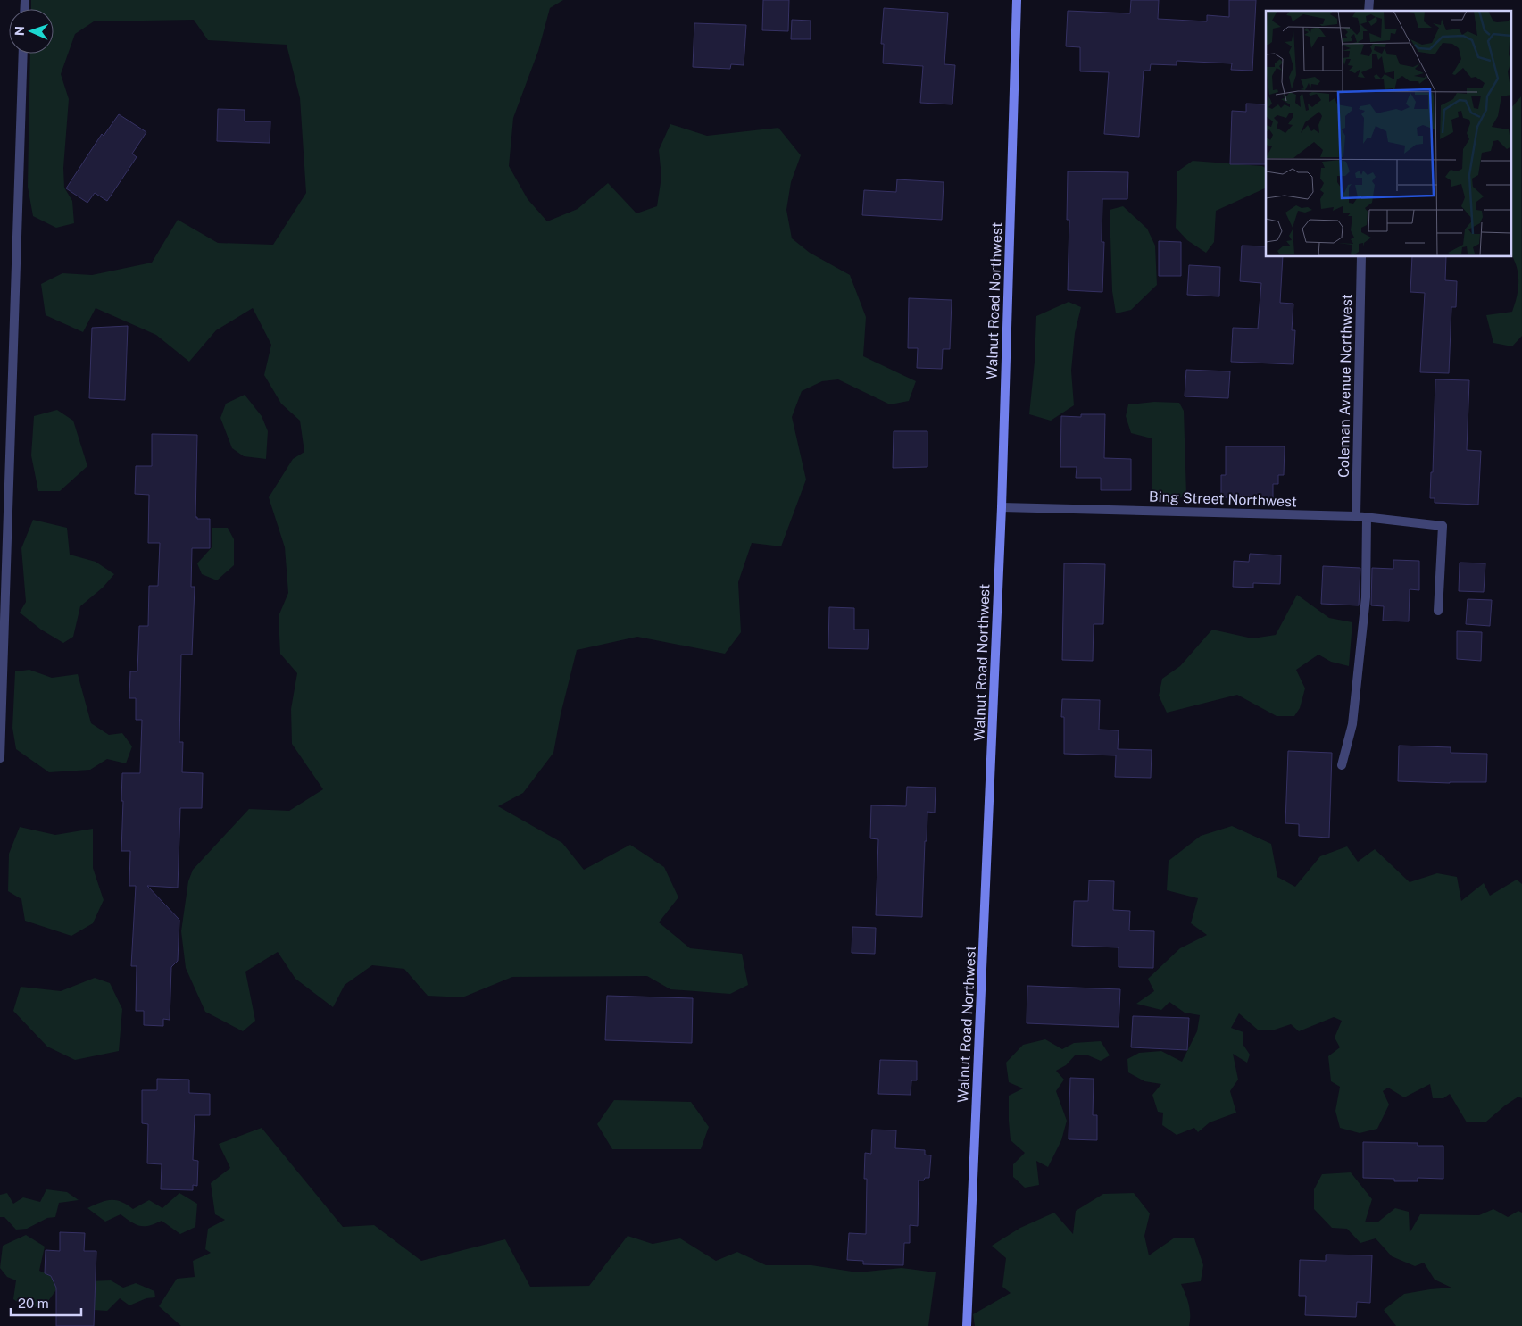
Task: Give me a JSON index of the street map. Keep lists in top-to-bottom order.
{
  "streets": {
    "street": ["Walnut Road Northwest", "Coleman Avenue Northwest", "Bing Street Northwest"]
  },
  "crossings": [
    ["Walnut Road Northwest", "Bing Street Northwest"],
    ["Coleman Avenue Northwest", "Bing Street Northwest"]
  ],
  "scale_bar": "20 m",
  "north": "left"
}
